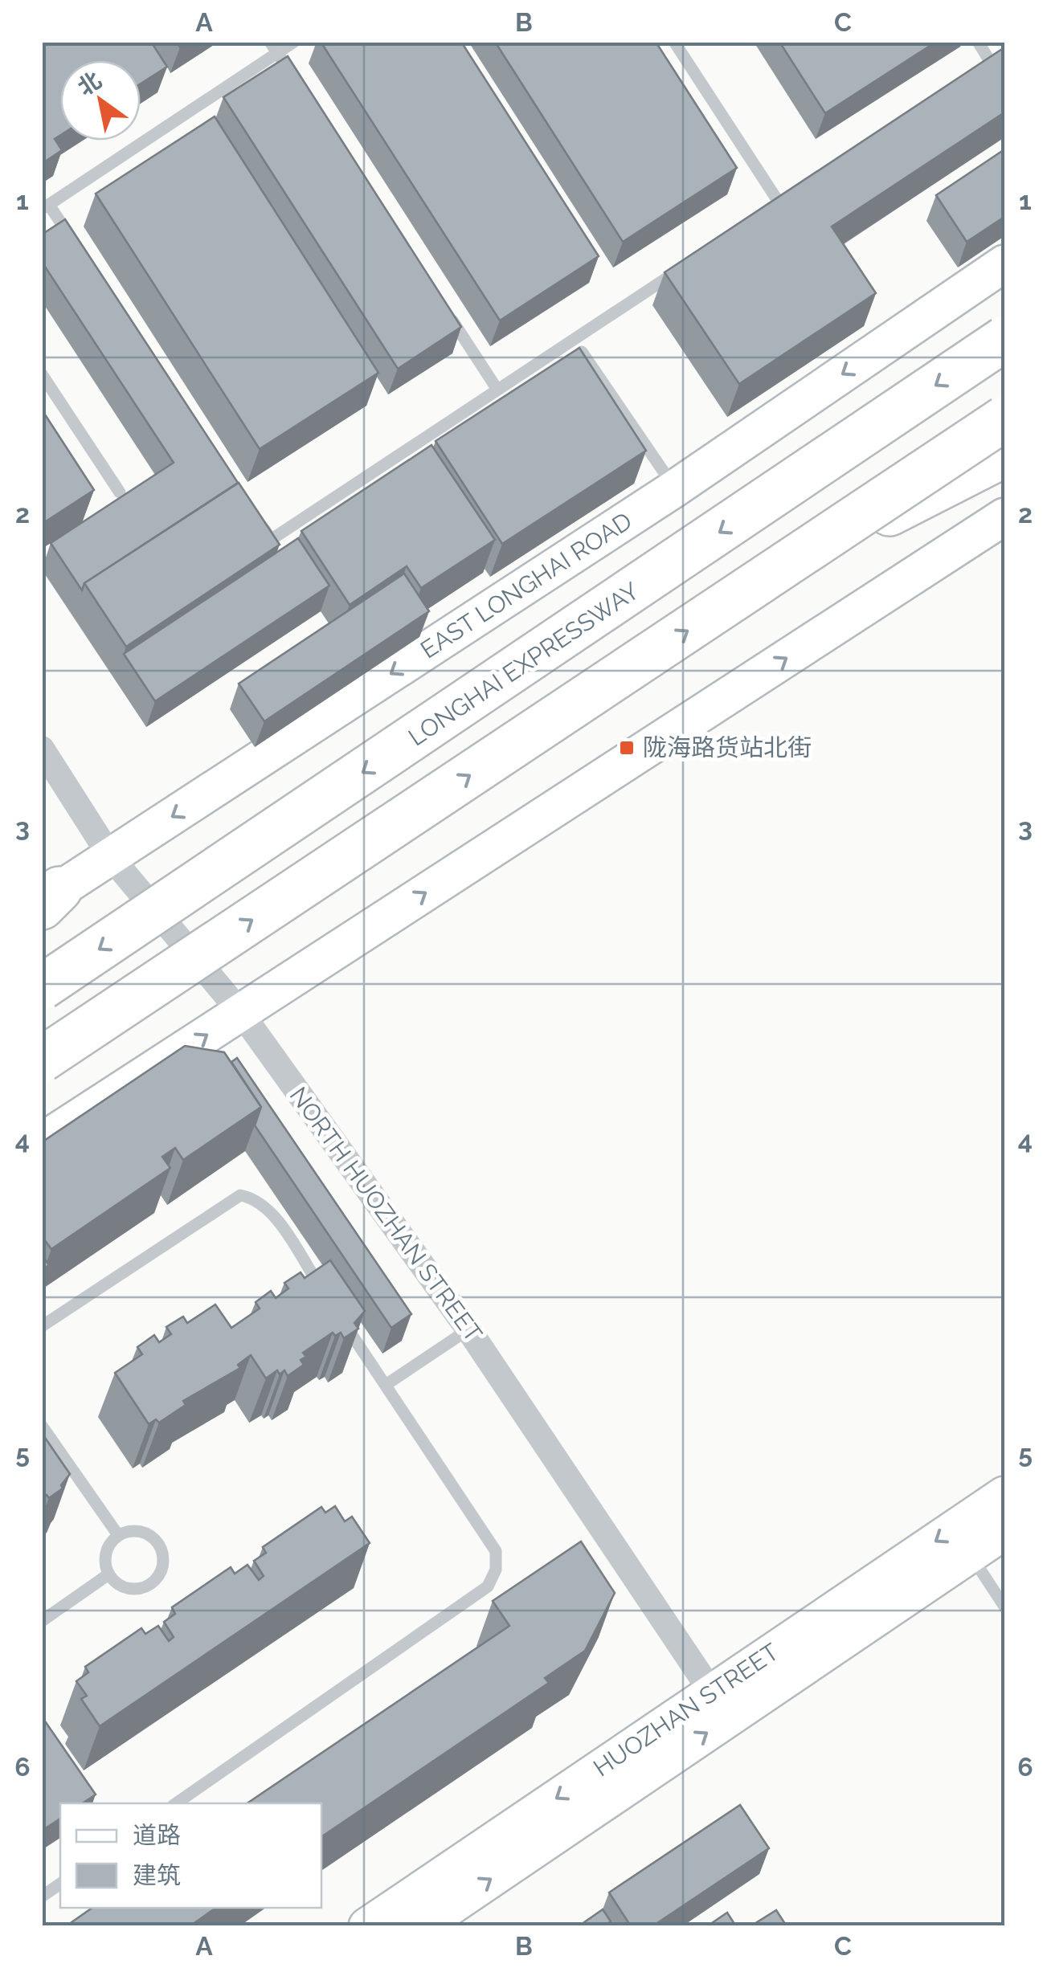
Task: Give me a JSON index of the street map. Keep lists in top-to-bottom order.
{
  "streets": {
    "highway": ["LONGHAI EXPRESSWAY"],
    "street": ["EAST LONGHAI ROAD", "NORTH HUOZHAN STREET", "HUOZHAN STREET"]
  },
  "crossings": [
    ["EAST LONGHAI ROAD", "NORTH HUOZHAN STREET"],
    ["NORTH HUOZHAN STREET", "HUOZHAN STREET"]
  ],
  "places": {
    "transit": ["陇海路货站北街"]
  },
  "legend": ["道路", "建筑"],
  "north": "top left",
  "grid": {
    "columns": ["A", "B", "C"],
    "rows": [
      "1",
      "2",
      "3",
      "4",
      "5",
      "6"
    ]
  }
}
